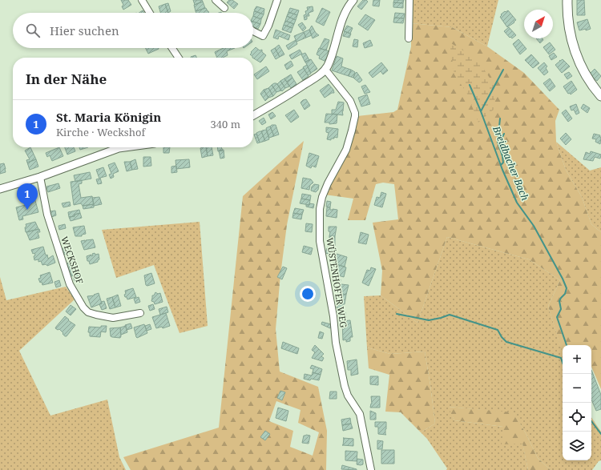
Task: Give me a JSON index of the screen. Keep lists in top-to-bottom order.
{
  "streets": {
    "street": ["WECKSHOF", "WÜSTENHOFER WEG"]
  },
  "water": ["Breidbacher Bach"],
  "north": "top right",
  "page": {
    "search": "Hier suchen",
    "heading": "In der Nähe",
    "list": [
      {
        "mark": "1",
        "name": "St. Maria Königin",
        "note": "Kirche · Weckshof",
        "value": "340 m"
      }
    ],
    "pins": "1",
    "map_buttons": ["+", "−"]
  }
}
